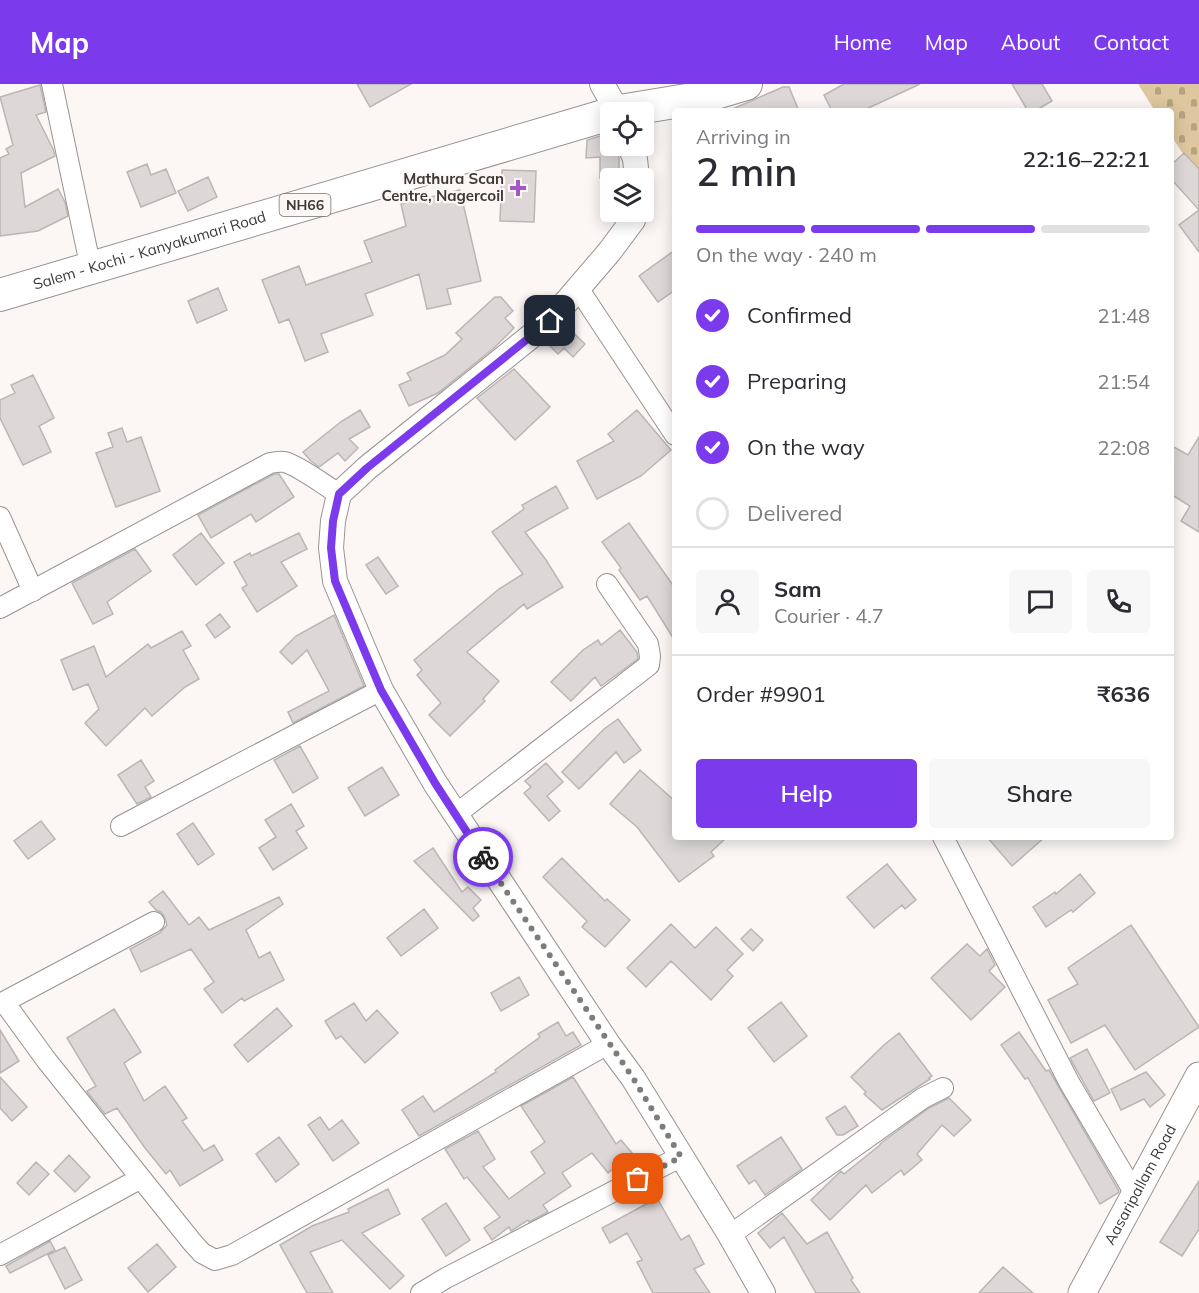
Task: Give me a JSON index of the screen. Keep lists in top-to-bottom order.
{
  "streets": {
    "highway": ["NH66", "Salem - Kochi - Kanyakumari Road"],
    "main road": ["Aasaripallam Road"]
  },
  "places": {
    "health": ["Mathura Scan Centre, Nagercoil"]
  },
  "page": {
    "header": "Map",
    "nav": [
      "Home",
      "Map",
      "About",
      "Contact"
    ],
    "heading": ["2 min", "Arriving in", "22:16–22:21"],
    "panel": [
      "Sam",
      "Courier · 4.7",
      "Order #9901",
      "₹636"
    ],
    "bar": "On the way · 240 m",
    "list": [
      ["Confirmed", "21:48"],
      ["Preparing", "21:54"],
      ["On the way", "22:08"],
      "Delivered"
    ],
    "buttons": ["Help", "Share"]
  }
}
